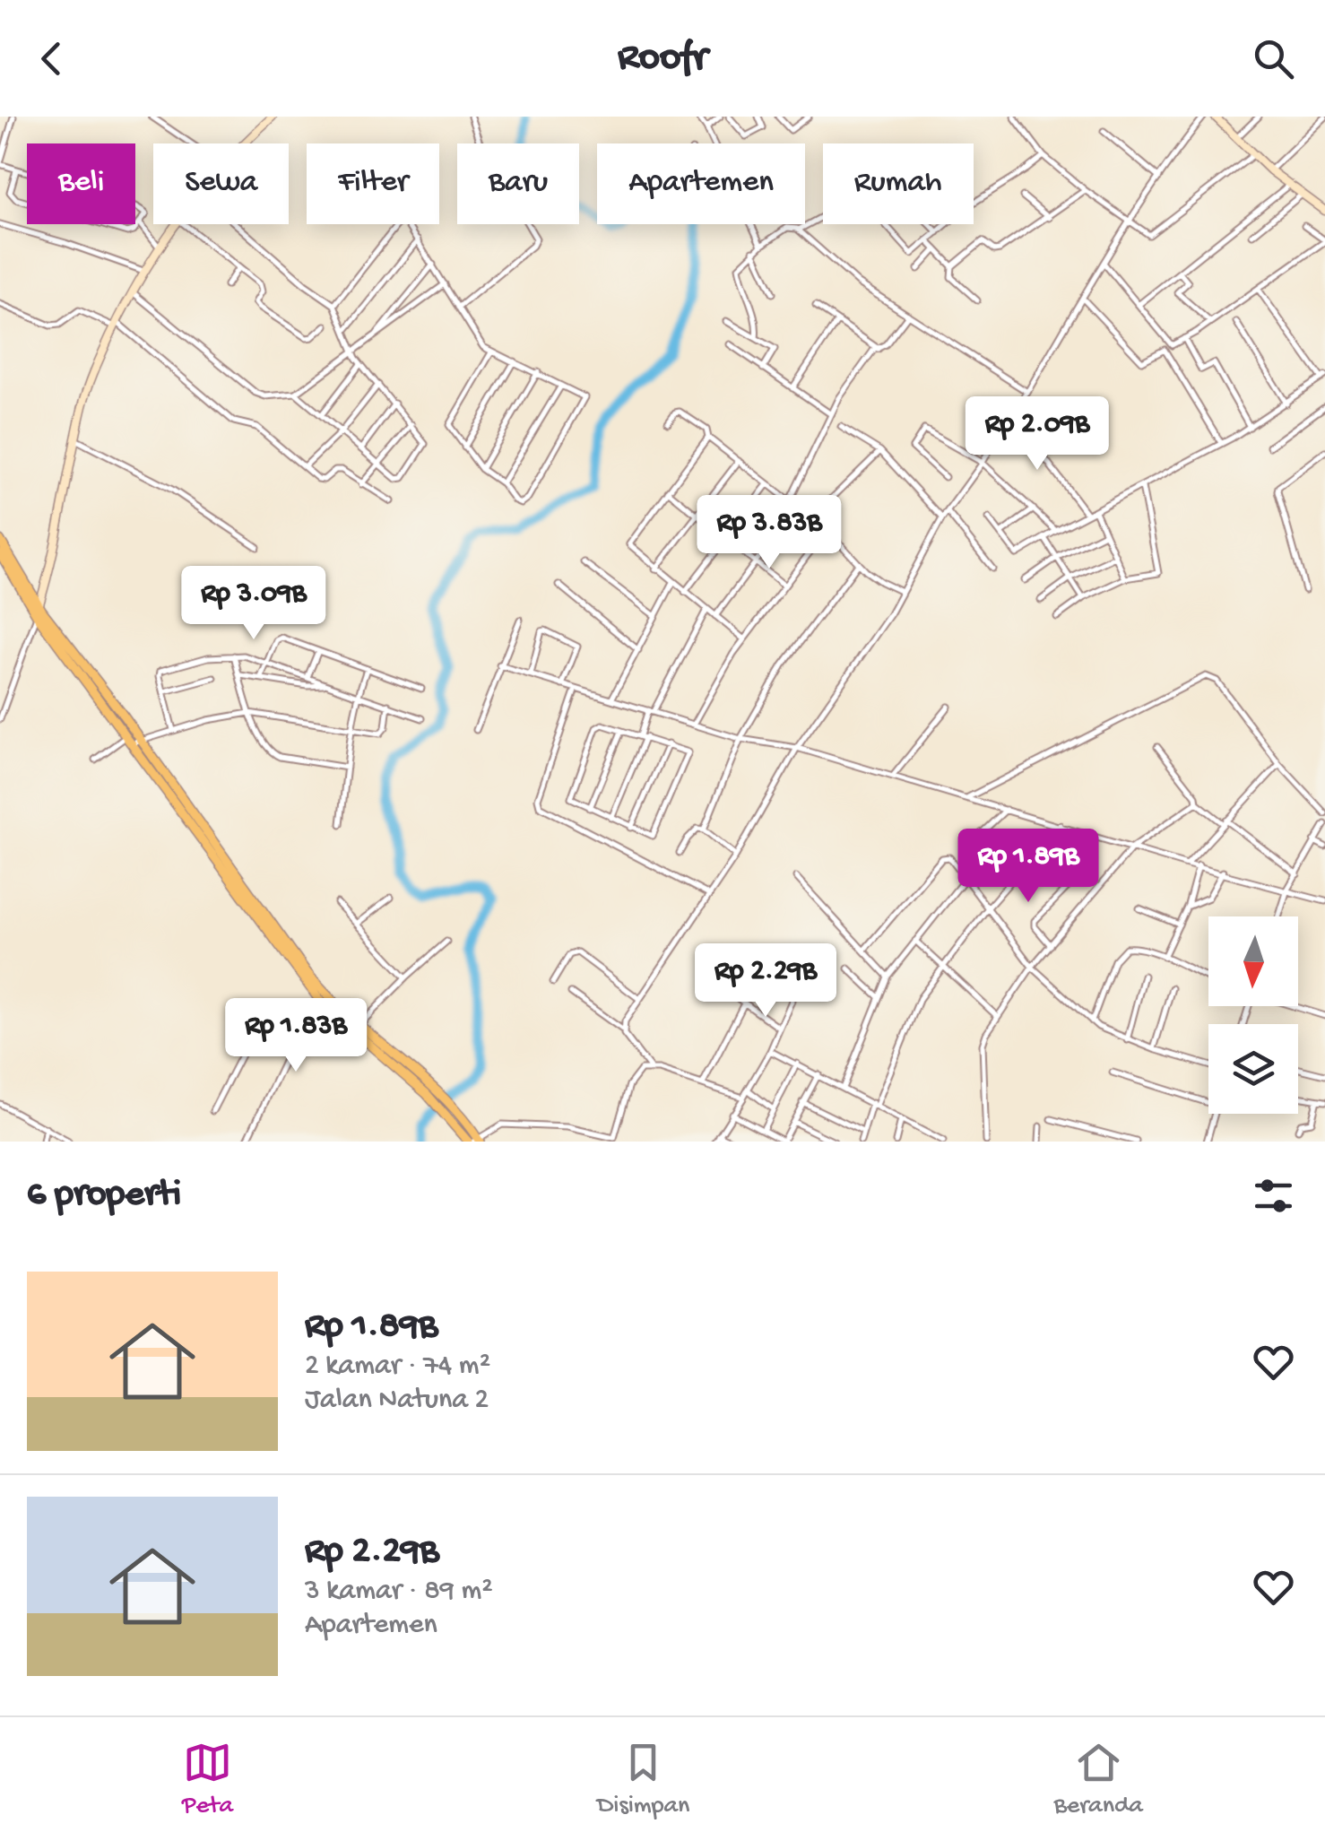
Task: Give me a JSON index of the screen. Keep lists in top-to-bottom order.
{
  "north": "bottom",
  "page": {
    "header": "Roofr",
    "chip": [
      "Beli",
      "Sewa",
      "Filter",
      "Baru",
      "Apartemen",
      "Rumah"
    ],
    "price": [
      "Rp 2.09B",
      "Rp 3.83B",
      "Rp 3.09B",
      "Rp 1.89B",
      "Rp 2.29B",
      "Rp 1.83B"
    ],
    "heading": "6 properti",
    "list": [
      {
        "name": "Rp 1.89B",
        "note": "2 kamar · 74 m² · Jalan Natuna 2"
      },
      {
        "name": "Rp 2.29B",
        "note": "3 kamar · 89 m² · Apartemen"
      }
    ],
    "tabs": ["Peta", "Disimpan", "Beranda"]
  }
}
